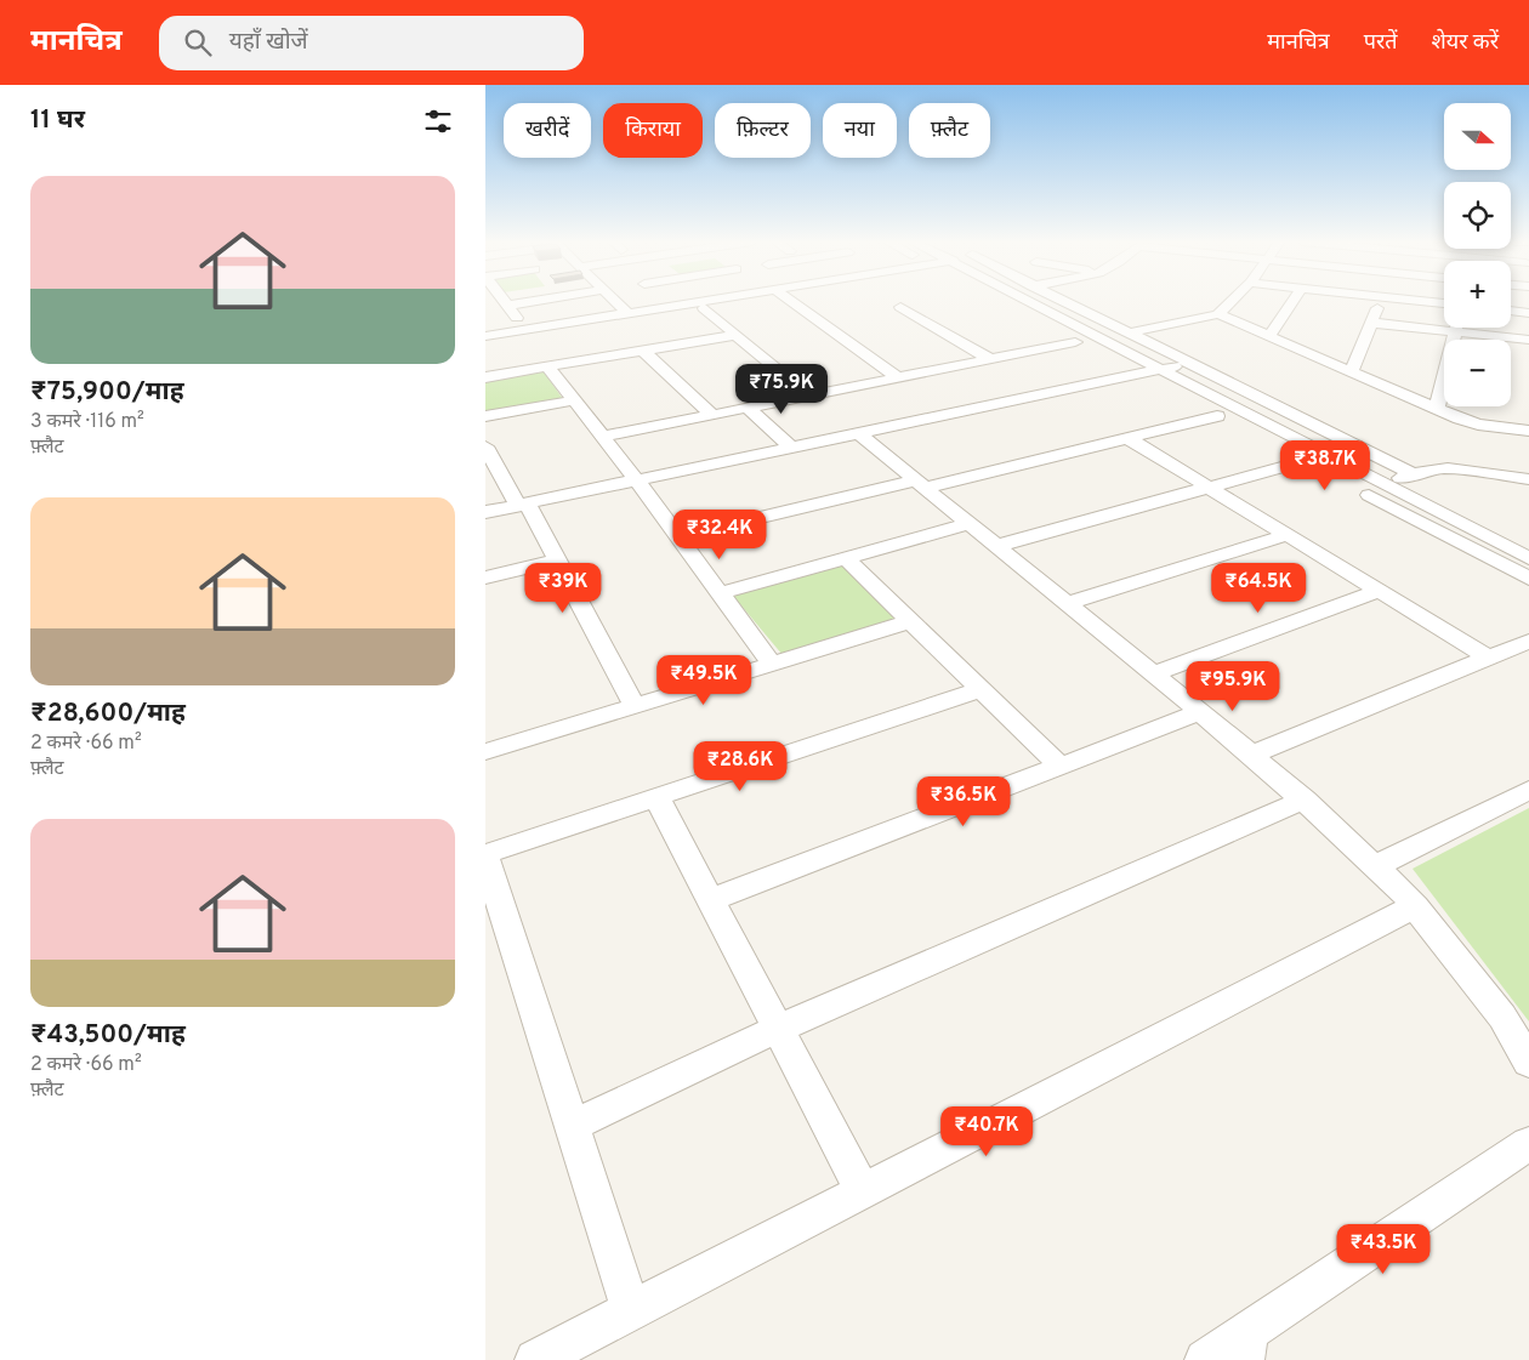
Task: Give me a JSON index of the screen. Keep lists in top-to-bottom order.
{
  "north": "right",
  "page": {
    "header": "मानचित्र",
    "search": "यहाँ खोजें",
    "nav": ["मानचित्र", "परतें", "शेयर करें"],
    "heading": "11 घर",
    "map_buttons": ["+", "−"],
    "chip": [
      "खरीदें",
      "किराया",
      "फ़िल्टर",
      "नया",
      "फ़्लैट"
    ],
    "list": [
      {
        "name": "₹75,900/माह",
        "note": "3 कमरे · 116 m² · फ़्लैट"
      },
      {
        "name": "₹28,600/माह",
        "note": "2 कमरे · 66 m² · फ़्लैट"
      },
      {
        "name": "₹43,500/माह",
        "note": "2 कमरे · 66 m² · फ़्लैट"
      }
    ],
    "price": [
      "₹75.9K",
      "₹38.7K",
      "₹32.4K",
      "₹39K",
      "₹64.5K",
      "₹49.5K",
      "₹95.9K",
      "₹28.6K",
      "₹36.5K",
      "₹40.7K",
      "₹43.5K"
    ]
  }
}
